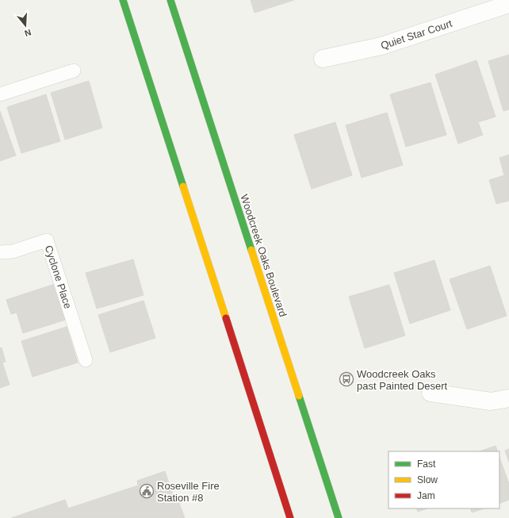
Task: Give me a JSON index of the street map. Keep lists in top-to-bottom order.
{
  "streets": {
    "main road": ["Woodcreek Oaks Boulevard"],
    "street": ["Quiet Star Court"],
    "lane": ["Cyclone Place"]
  },
  "places": {
    "bus stop": ["Woodcreek Oaks past Painted Desert"],
    "public building": ["Roseville Fire Station #8"]
  },
  "legend": ["Fast", "Slow", "Jam"],
  "north": "bottom"
}
